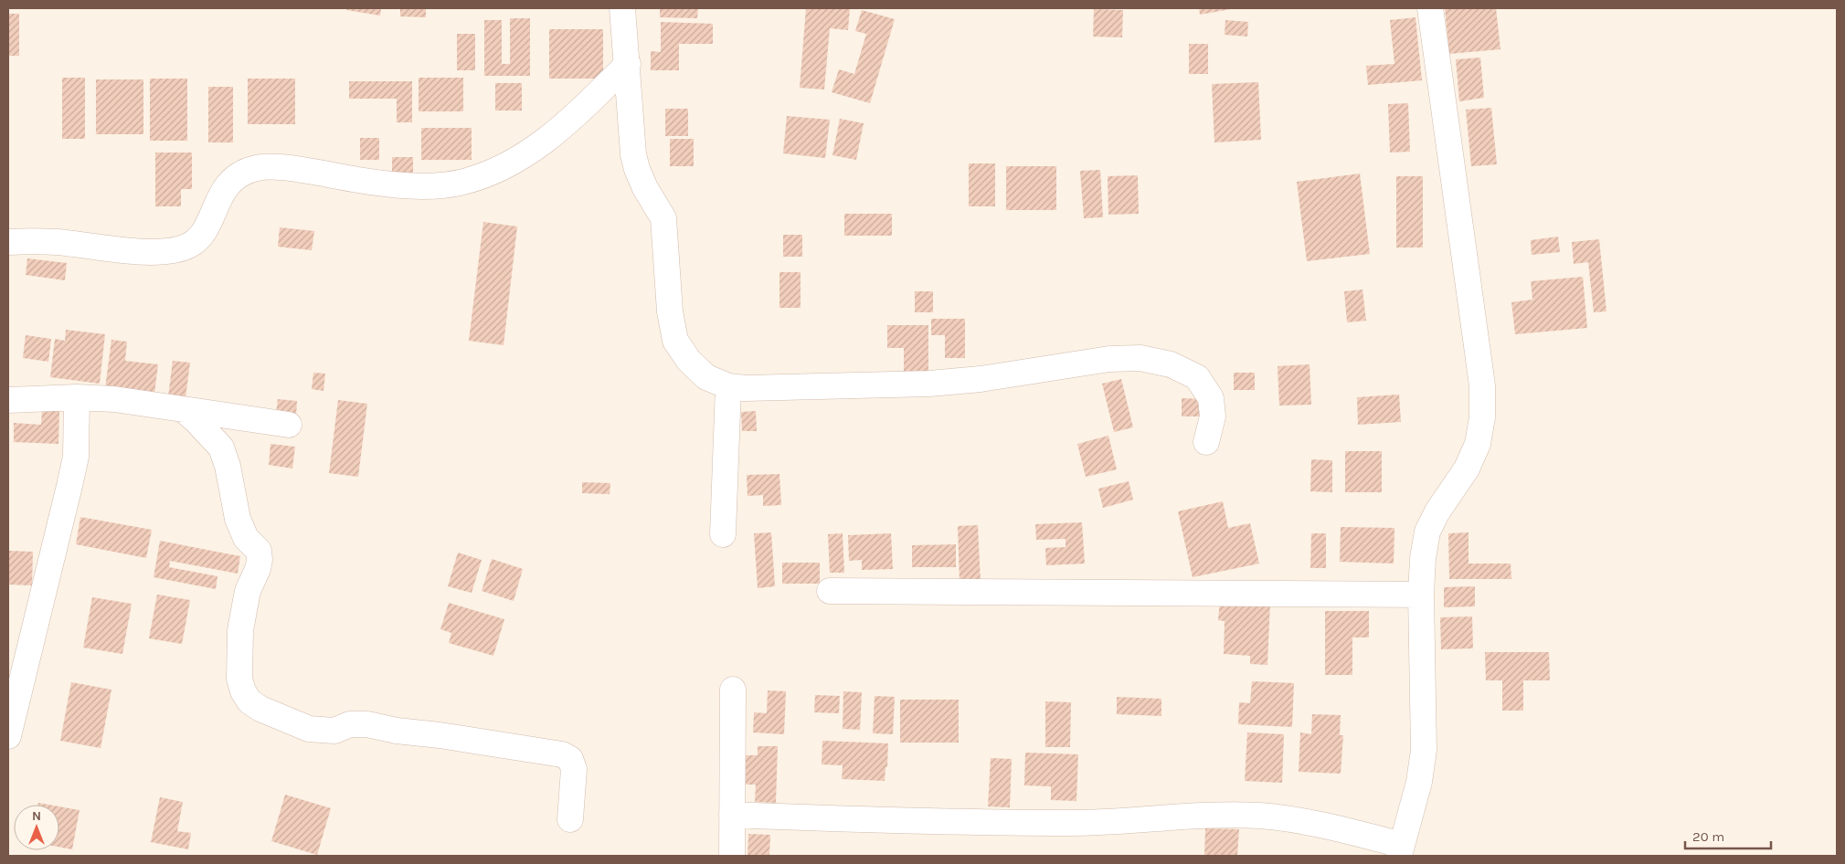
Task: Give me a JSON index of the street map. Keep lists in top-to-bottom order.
{
  "scale_bar": "20 m",
  "north": "top"
}
